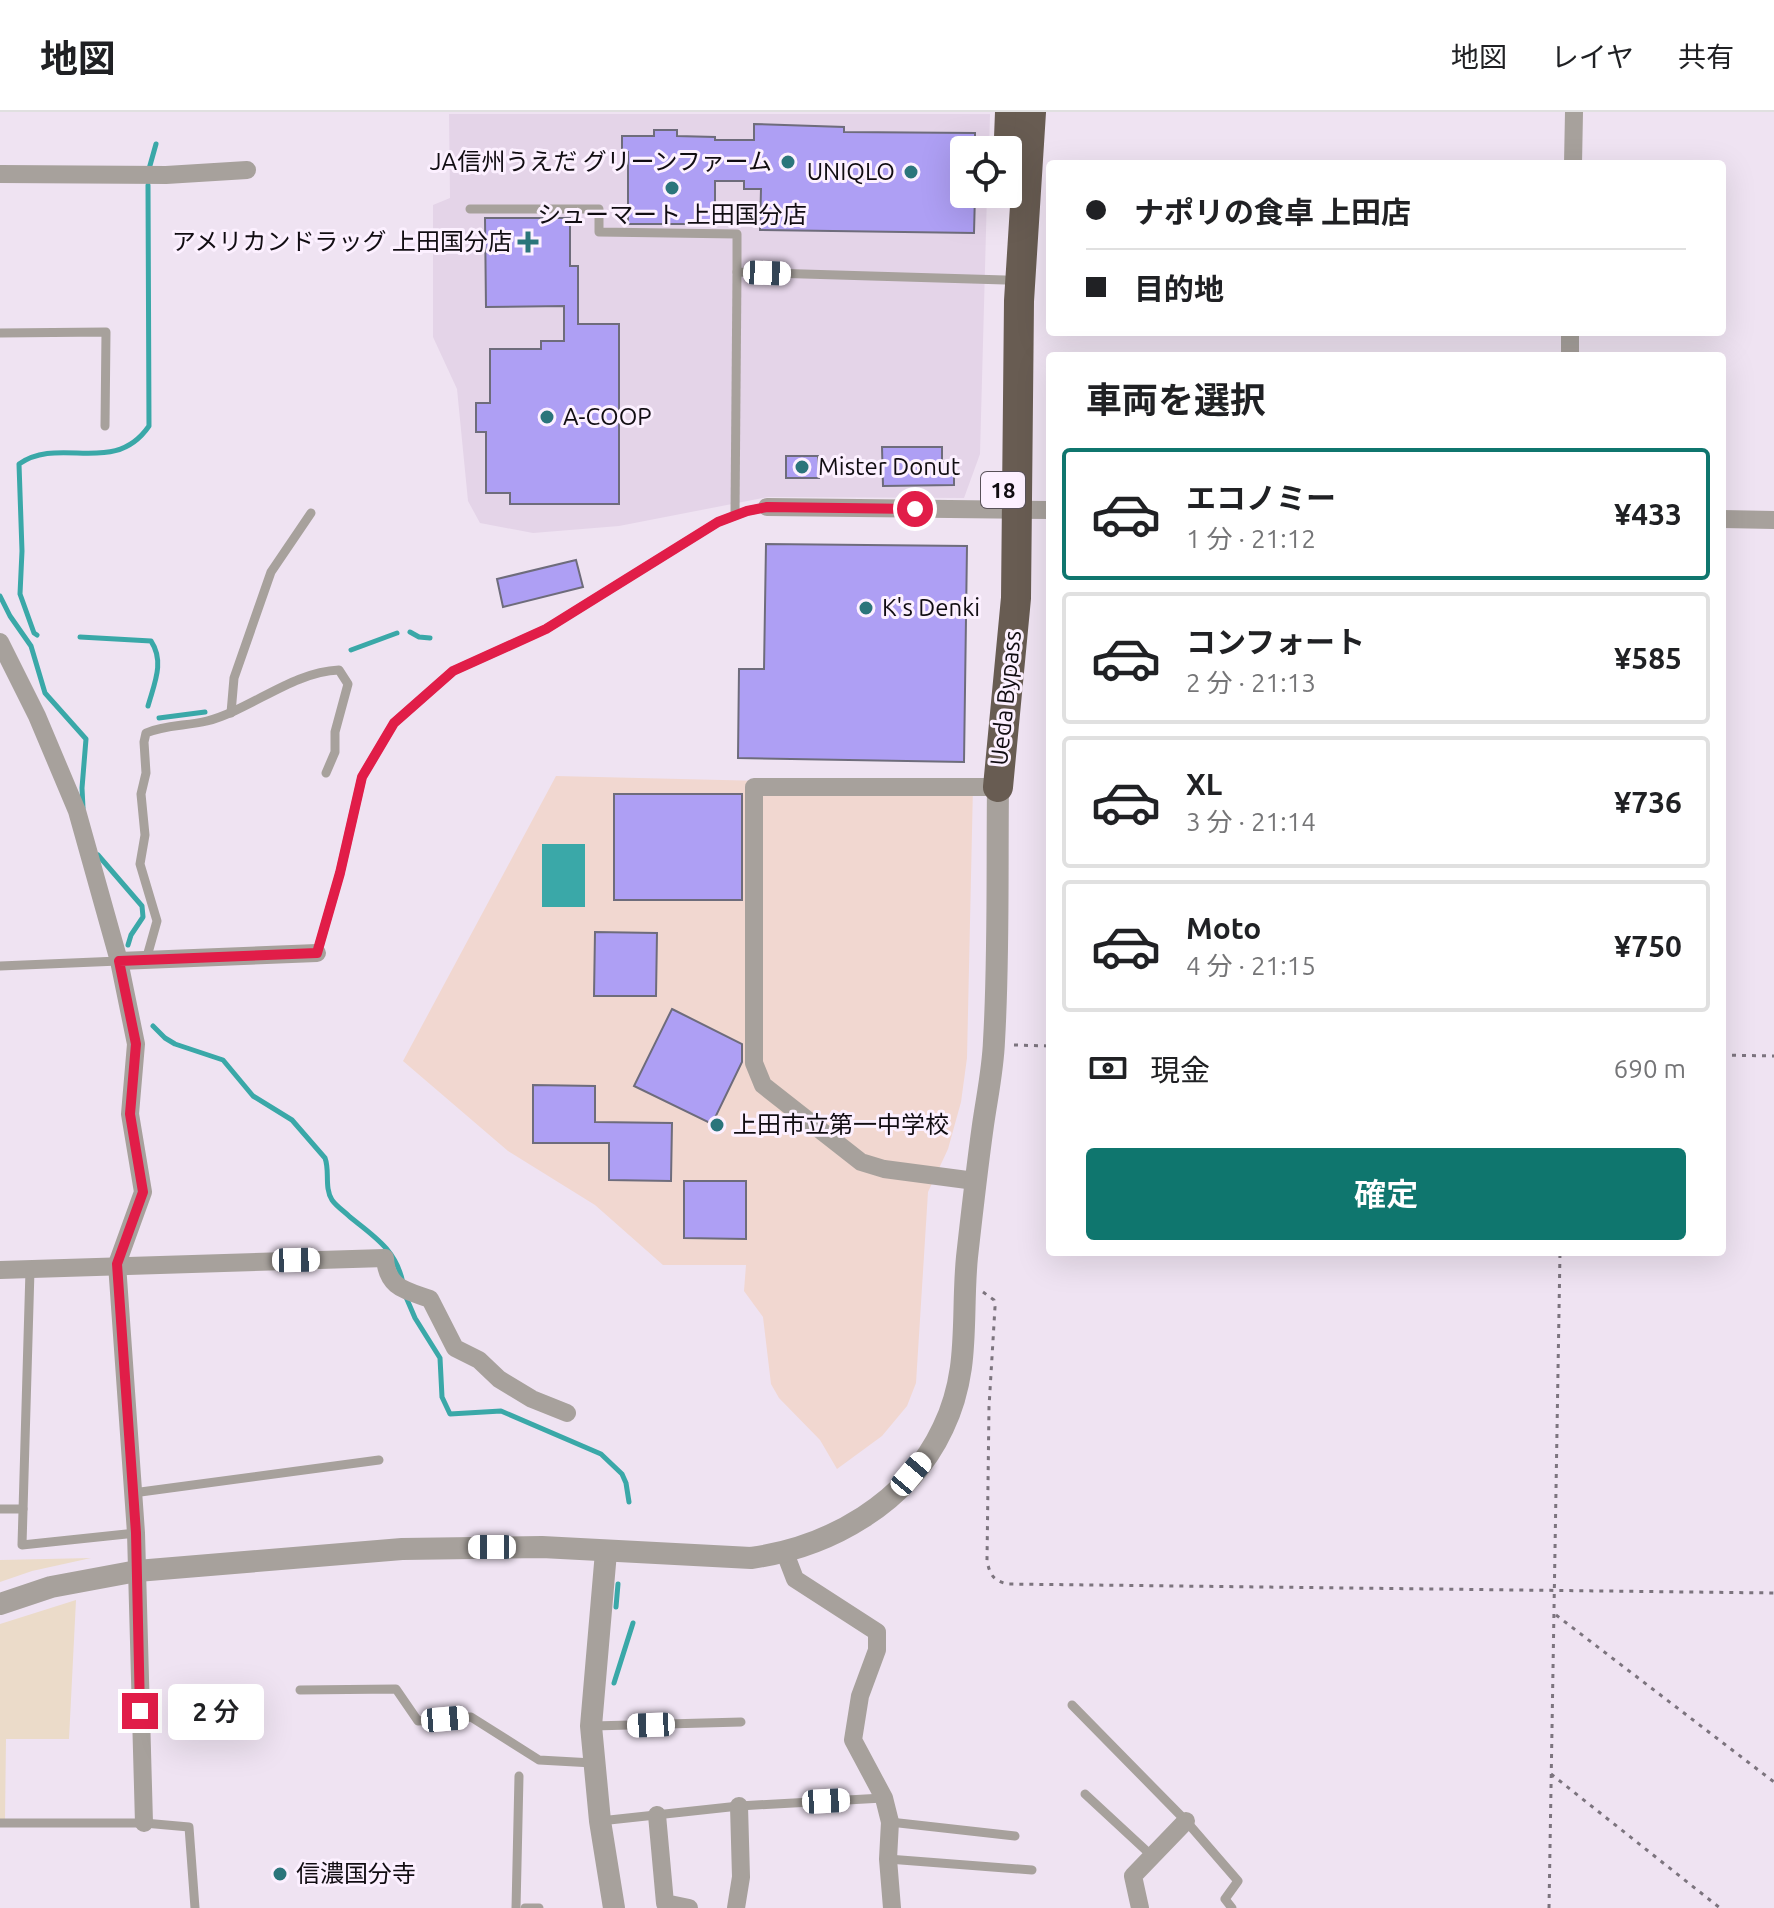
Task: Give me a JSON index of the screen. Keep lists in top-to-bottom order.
{
  "streets": {
    "highway": ["18", "Ueda Bypass"]
  },
  "places": {
    "other": [
      "JA信州うえだ グリーンファーム",
      "UNIQLO",
      "シューマート 上田国分店",
      "A-COOP",
      "Mister Donut",
      "K's Denki",
      "上田市立第一中学校",
      "信濃国分寺"
    ],
    "health": ["アメリカンドラッグ 上田国分店"]
  },
  "page": {
    "header": "地図",
    "nav": ["地図", "レイヤ", "共有"],
    "banner": ["ナポリの食卓 上田店", "目的地"],
    "heading": "車両を選択",
    "list": [
      {
        "name": "エコノミー",
        "note": "1 分 · 21:12",
        "value": "¥433"
      },
      {
        "name": "コンフォート",
        "note": "2 分 · 21:13",
        "value": "¥585"
      },
      {
        "name": "XL",
        "note": "3 分 · 21:14",
        "value": "¥736"
      },
      {
        "name": "Moto",
        "note": "4 分 · 21:15",
        "value": "¥750"
      }
    ],
    "pay": ["現金", "690 m"],
    "buttons": "確定",
    "bubble": "2 分"
  }
}
